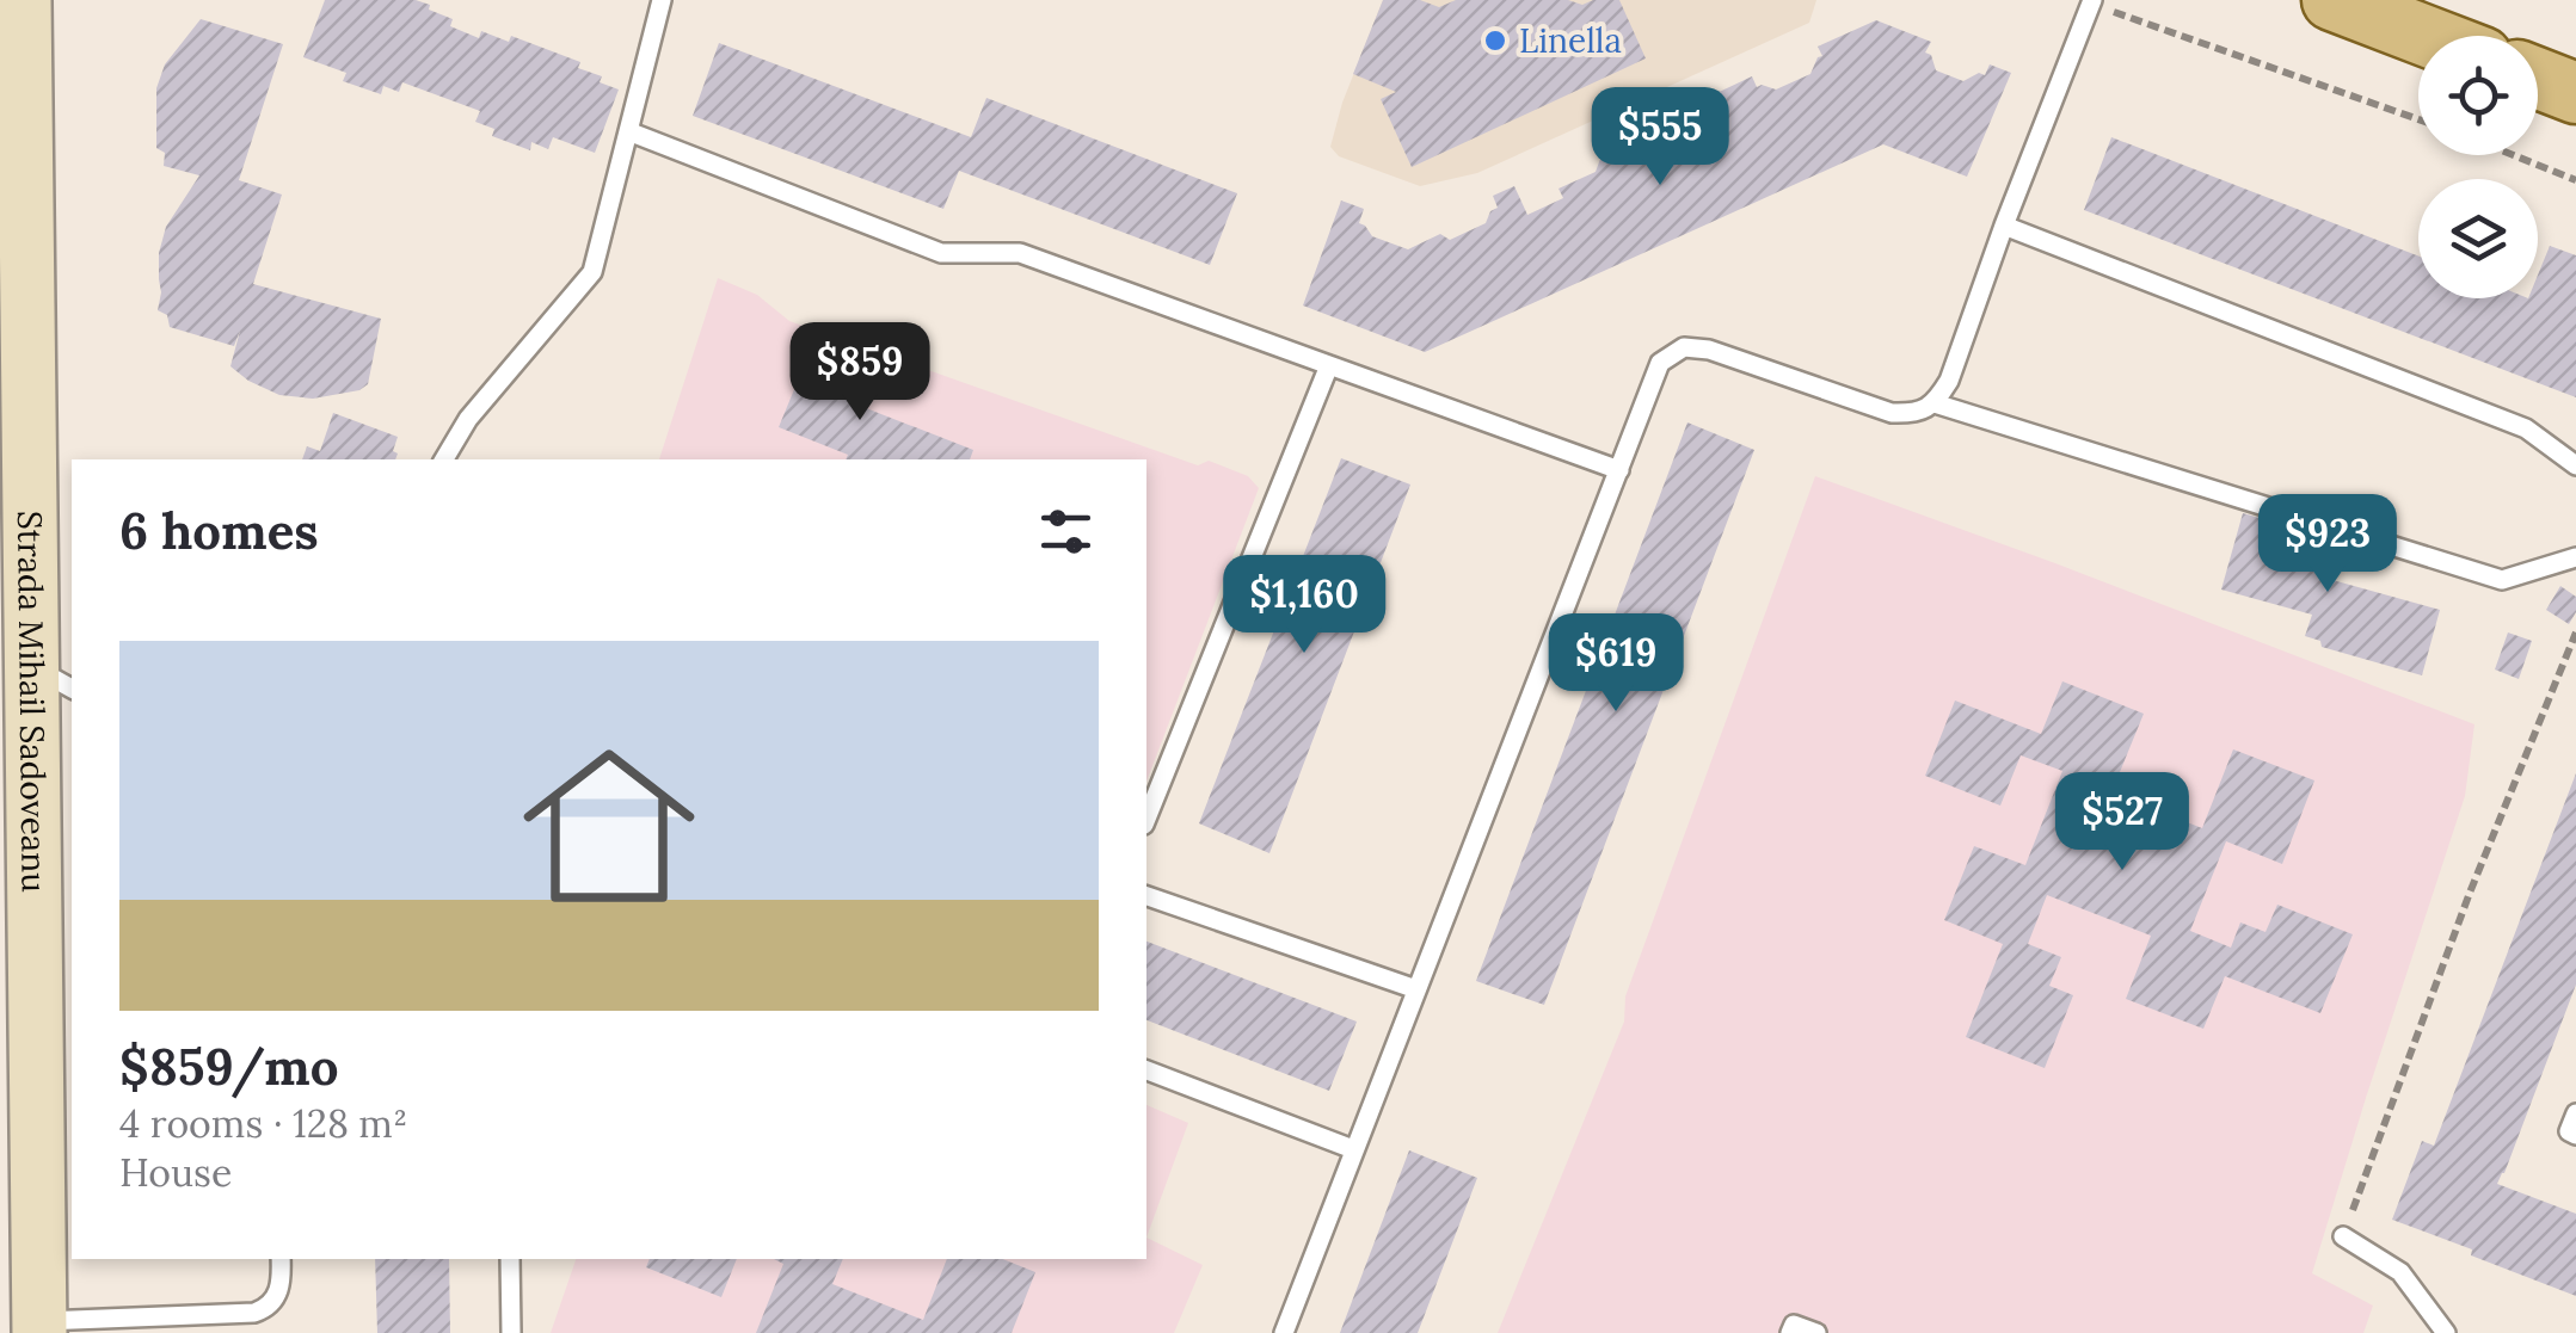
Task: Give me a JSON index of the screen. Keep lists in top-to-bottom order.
{
  "streets": {
    "main road": ["Strada Mihail Sadoveanu"]
  },
  "places": ["Linella"],
  "page": {
    "price": [
      "$555",
      "$859",
      "$923",
      "$1,160",
      "$619",
      "$527"
    ],
    "heading": "6 homes",
    "list": [
      {
        "name": "$859/mo",
        "note": "4 rooms · 128 m² · House"
      }
    ]
  }
}
